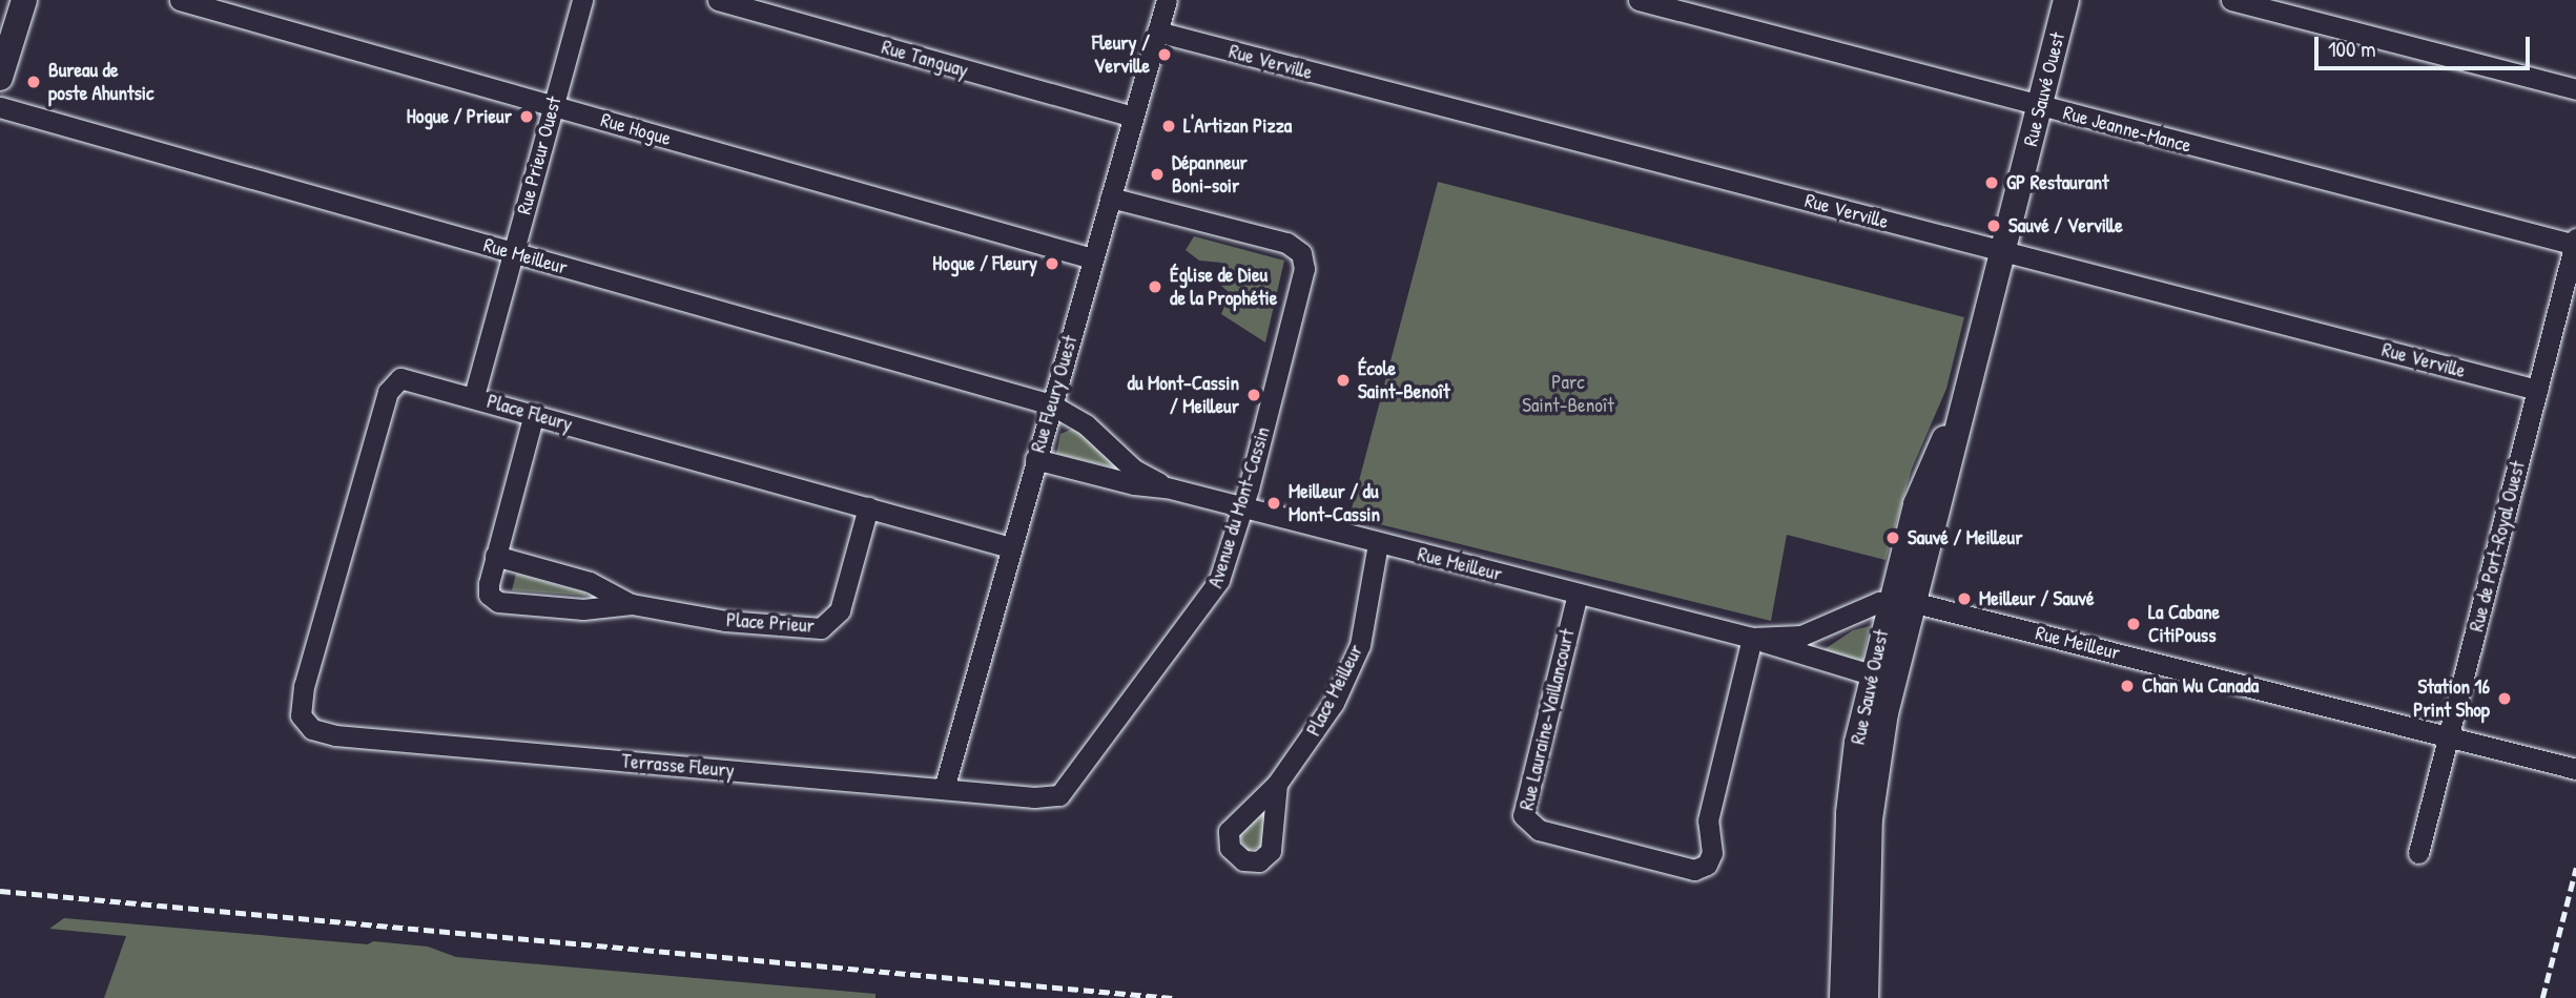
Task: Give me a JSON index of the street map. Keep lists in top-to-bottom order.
{
  "streets": {
    "main road": ["Rue Sauvé Ouest"],
    "street": [
      "Rue Tanguay",
      "Rue Verville",
      "Rue Hogue",
      "Rue Jeanne-Mance",
      "Rue Prieur Ouest",
      "Rue Meilleur",
      "Rue Fleury Ouest",
      "Place Fleury",
      "Avenue du Mont-Cassin",
      "Rue de Port-Royal Ouest",
      "Place Prieur",
      "Place Meilleur",
      "Rue Lauraine-Vaillancourt",
      "Terrasse Fleury"
    ]
  },
  "crossings": [
    ["Rue Tanguay", "Rue Fleury Ouest"],
    ["Rue Verville", "Rue Sauvé Ouest"],
    ["Rue Verville", "Rue Fleury Ouest"],
    ["Rue Verville", "Rue de Port-Royal Ouest"],
    ["Rue Sauvé Ouest", "Rue Jeanne-Mance"],
    ["Rue Sauvé Ouest", "Rue Meilleur"],
    ["Rue Hogue", "Rue Prieur Ouest"],
    ["Rue Hogue", "Rue Fleury Ouest"],
    ["Rue Jeanne-Mance", "Rue de Port-Royal Ouest"],
    ["Rue Prieur Ouest", "Rue Meilleur"],
    ["Rue Prieur Ouest", "Place Fleury"],
    ["Rue Meilleur", "Rue Fleury Ouest"],
    ["Rue Meilleur", "Avenue du Mont-Cassin"],
    ["Rue Meilleur", "Rue de Port-Royal Ouest"],
    ["Rue Meilleur", "Place Meilleur"],
    ["Rue Meilleur", "Rue Lauraine-Vaillancourt"],
    ["Rue Fleury Ouest", "Place Fleury"],
    ["Rue Fleury Ouest", "Avenue du Mont-Cassin"],
    ["Rue Fleury Ouest", "Terrasse Fleury"],
    ["Place Fleury", "Place Prieur"],
    ["Place Fleury", "Terrasse Fleury"],
    ["Avenue du Mont-Cassin", "Terrasse Fleury"]
  ],
  "parks": ["Parc Saint-Benoît"],
  "places": [
    "Fleury / Verville",
    "Bureau de poste Ahuntsic",
    "Hogue / Prieur",
    "L'Artizan Pizza",
    "Dépanneur Boni-soir",
    "GP Restaurant",
    "Sauvé / Verville",
    "Hogue / Fleury",
    "Église de Dieu de la Prophétie",
    "École Saint-Benoît",
    "du Mont-Cassin / Meilleur",
    "Meilleur / du Mont-Cassin",
    "Sauvé / Meilleur",
    "Meilleur / Sauvé",
    "La Cabane CitiPouss",
    "Chan Wu Canada",
    "Station 16 Print Shop"
  ],
  "scale_bar": "100 m"
}
